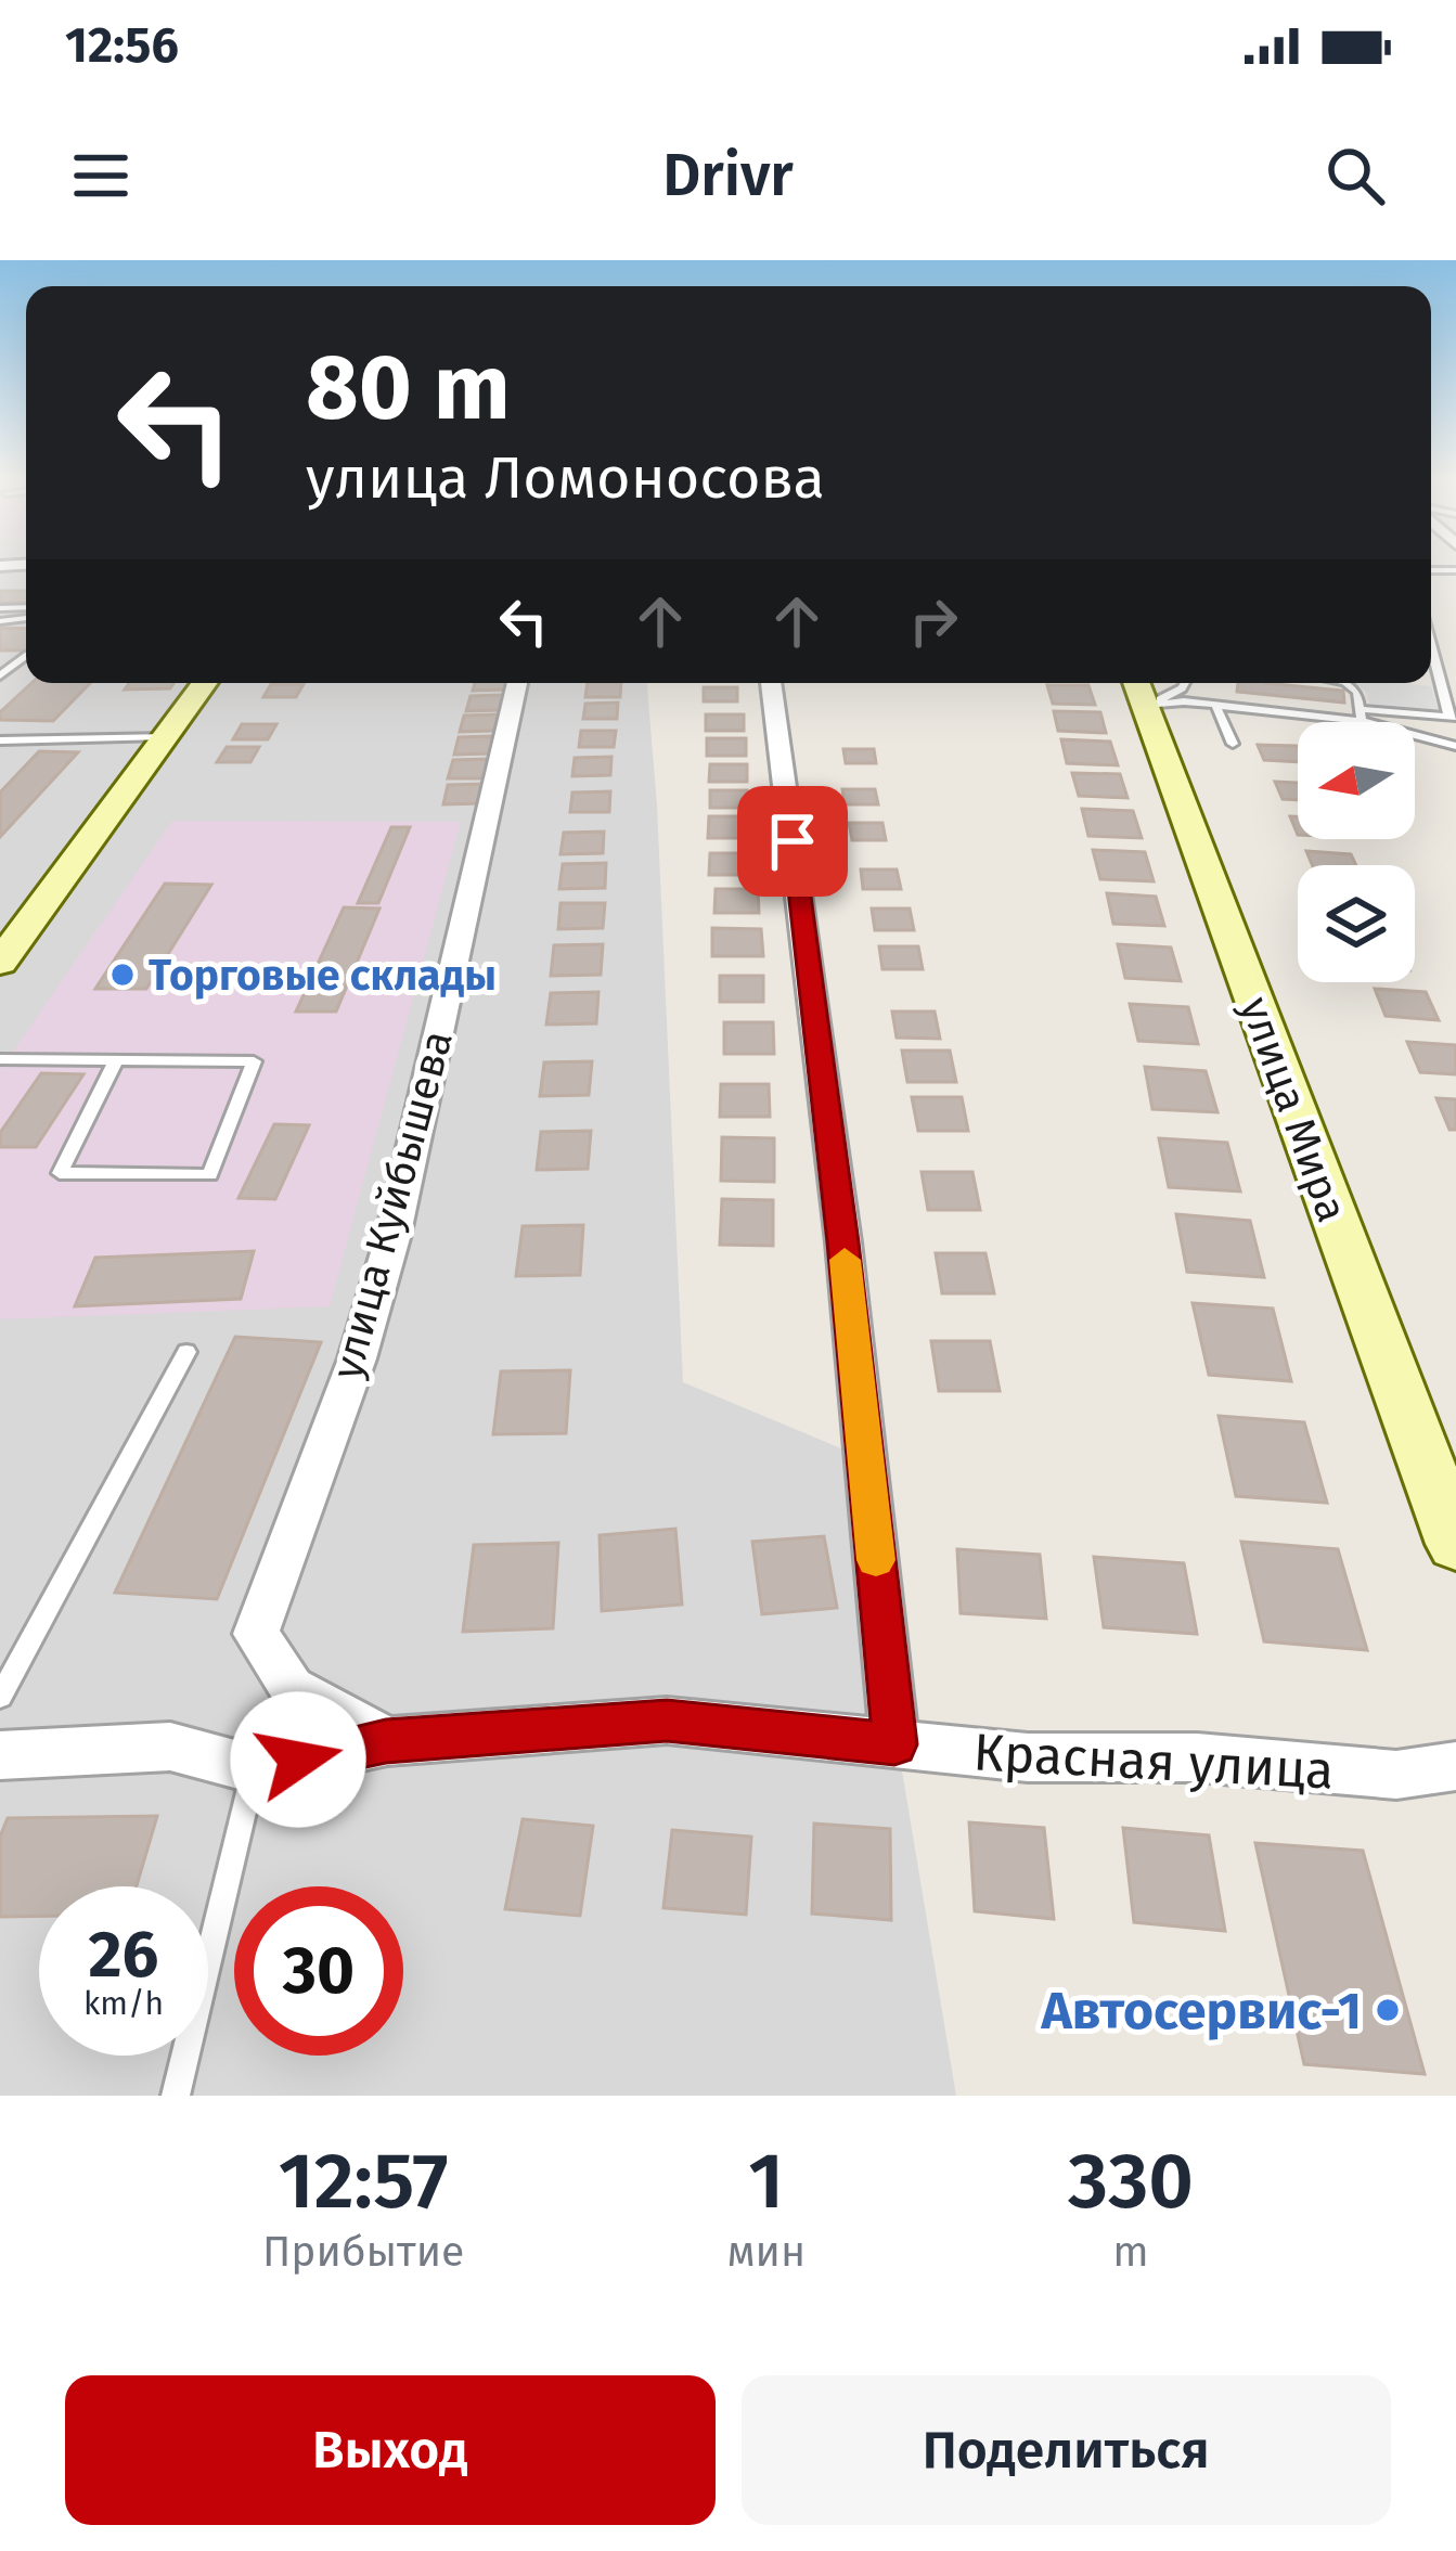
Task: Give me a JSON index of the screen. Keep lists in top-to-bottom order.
{
  "streets": {
    "main road": ["улица Мира"],
    "street": ["улица Куйбышева", "Красная улица"]
  },
  "crossings": [
    ["улица Куйбышева", "Красная улица"]
  ],
  "places": ["Торговые склады", "Автосервис-1"],
  "north": "left",
  "page": {
    "status": "12:56",
    "header": "Drivr",
    "turn": ["80 m", "улица Ломоносова"],
    "speed": "26 km/h",
    "limit": "30",
    "eta": [
      "12:57",
      "Прибытие",
      "1",
      "мин",
      "330",
      "m"
    ],
    "buttons": ["Выход", "Поделиться"]
  }
}
